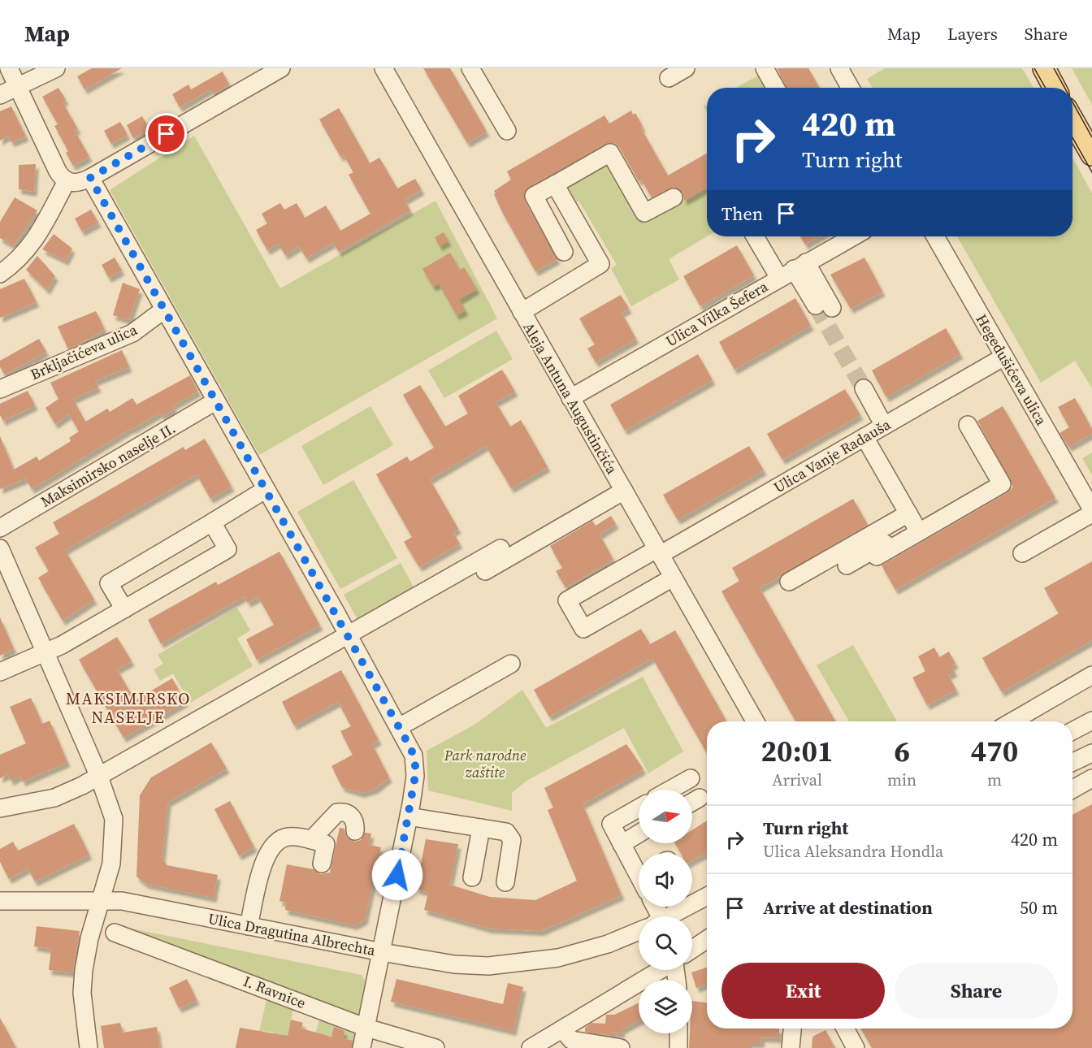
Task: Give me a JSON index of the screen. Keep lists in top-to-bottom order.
{
  "streets": {
    "street": [
      "Ulica Vilka Šefera",
      "Brkljačićeva ulica",
      "Hegedušićeva ulica",
      "Aleja Antuna Augustinčića",
      "Ulica Vanje Radauša",
      "Maksimirsko naselje II.",
      "Ulica Dragutina Albrechta",
      "I. Ravnice"
    ]
  },
  "crossings": [
    ["Ulica Vilka Šefera", "Aleja Antuna Augustinčića"],
    ["Brkljačićeva ulica", "Ulica Dragutina Albrechta"],
    ["Hegedušićeva ulica", "Ulica Vanje Radauša"],
    ["Aleja Antuna Augustinčića", "Ulica Vanje Radauša"],
    ["Maksimirsko naselje II.", "Ulica Dragutina Albrechta"]
  ],
  "districts": ["MAKSIMIRSKO NASELJE"],
  "parks": ["Park narodne zaštite"],
  "north": "right",
  "page": {
    "header": "Map",
    "nav": ["Map", "Layers", "Share"],
    "turn": ["420 m", "Turn right"],
    "then": "Then",
    "eta": [
      "20:01",
      "Arrival",
      "6",
      "min",
      "470",
      "m"
    ],
    "list": [
      {
        "name": "Turn right",
        "note": "Ulica Aleksandra Hondla",
        "value": "420 m"
      },
      {
        "name": "Arrive at destination",
        "value": "50 m"
      }
    ],
    "buttons": ["Exit", "Share"]
  }
}
